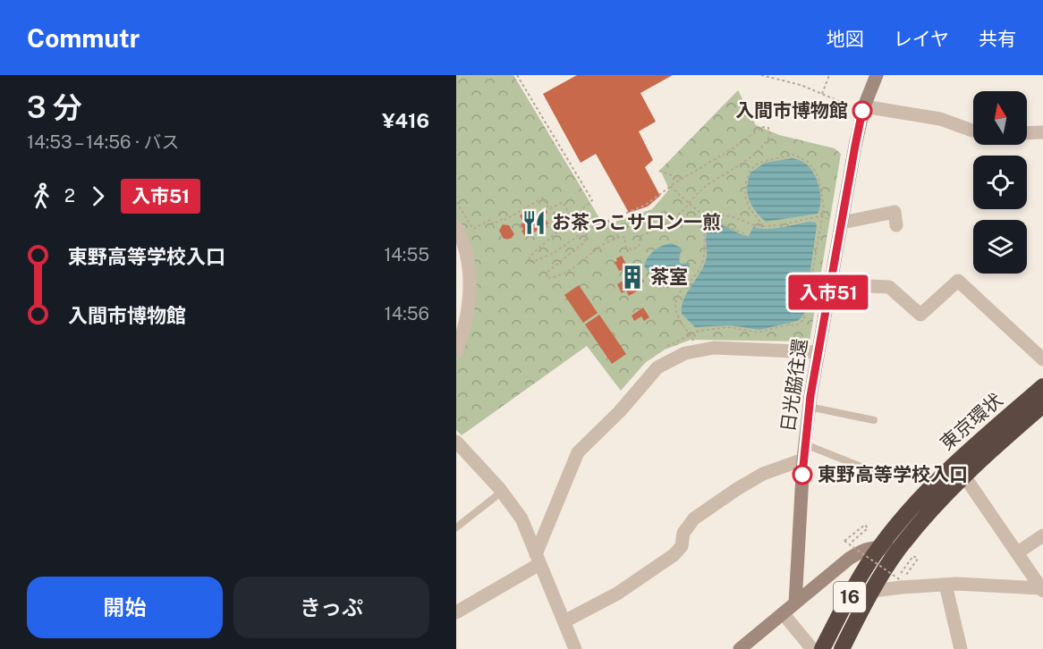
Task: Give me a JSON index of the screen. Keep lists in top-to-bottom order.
{
  "streets": {
    "highway": ["東京環状", "16"],
    "street": ["日光脇往還"]
  },
  "places": {
    "other": ["入間市博物館", "東野高等学校入口"],
    "restaurant": ["お茶っこサロン一煎"],
    "building": ["茶室"]
  },
  "lines": ["bus line 入市51"],
  "north": "top",
  "page": {
    "header": "Commutr",
    "nav": ["地図", "レイヤ", "共有"],
    "heading": ["3 分", "14:53 – 14:56 · バス", "¥416"],
    "on_map": "入市51",
    "legs": ["2", "入市51"],
    "list": [
      {
        "name": "東野高等学校入口",
        "value": "14:55"
      },
      {
        "name": "入間市博物館",
        "value": "14:56"
      }
    ],
    "buttons": ["開始", "きっぷ"]
  }
}
